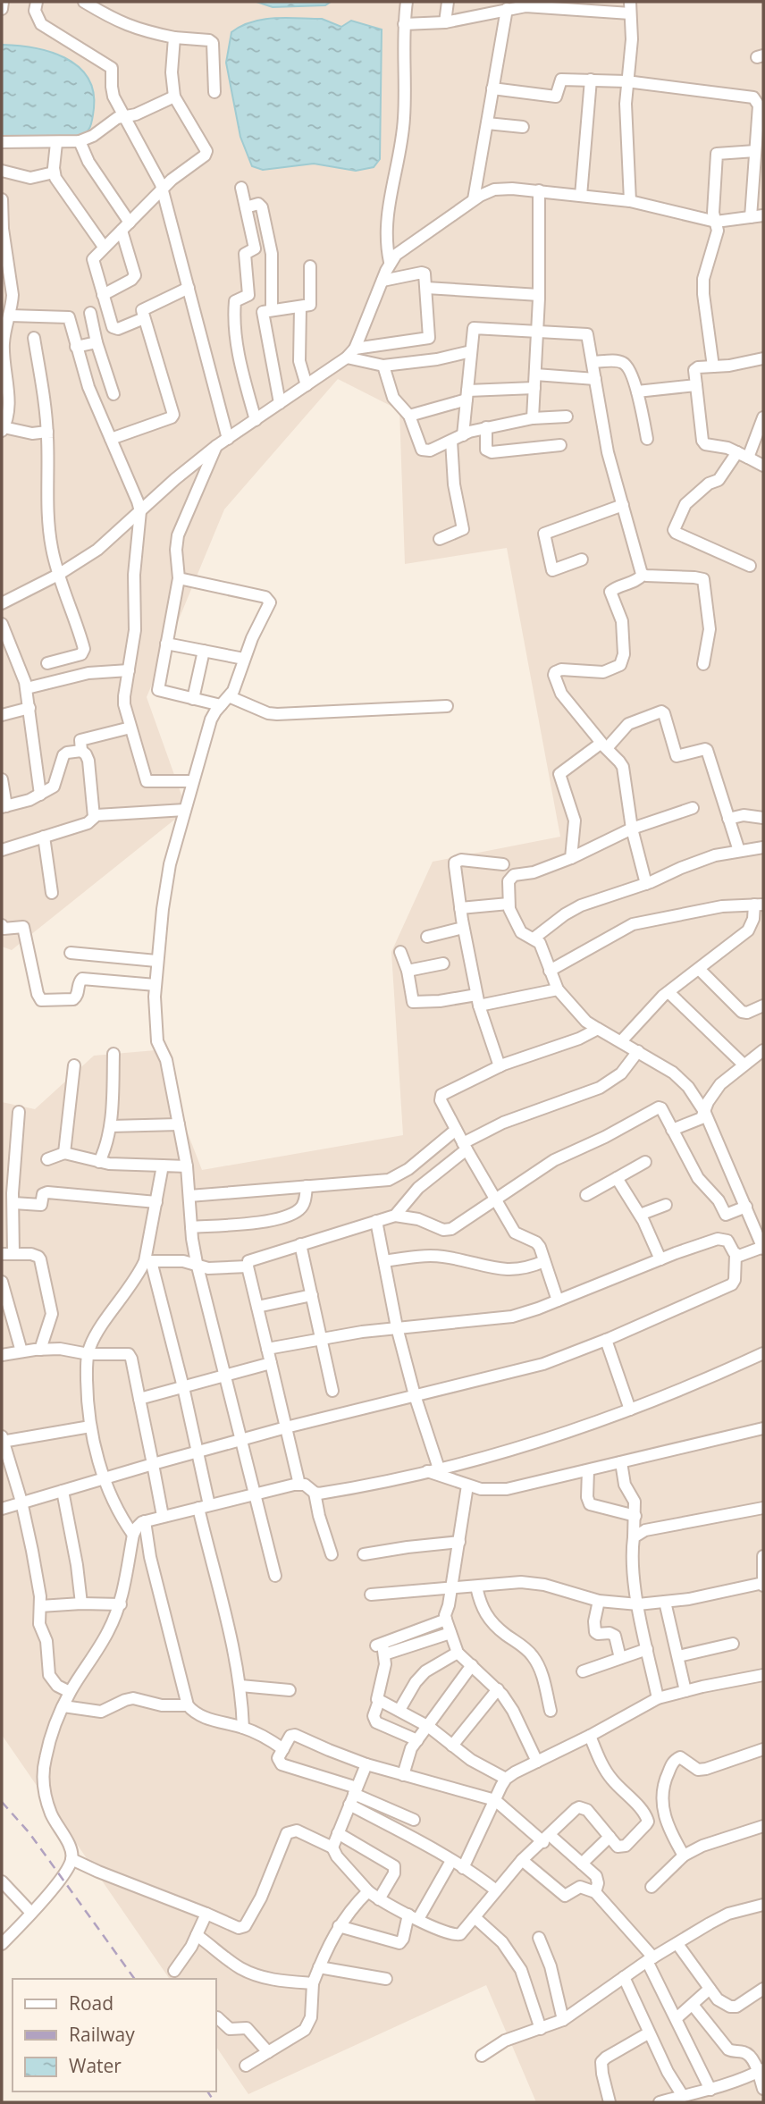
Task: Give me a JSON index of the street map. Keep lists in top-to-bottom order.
{
  "legend": ["Road", "Railway", "Water"]
}
